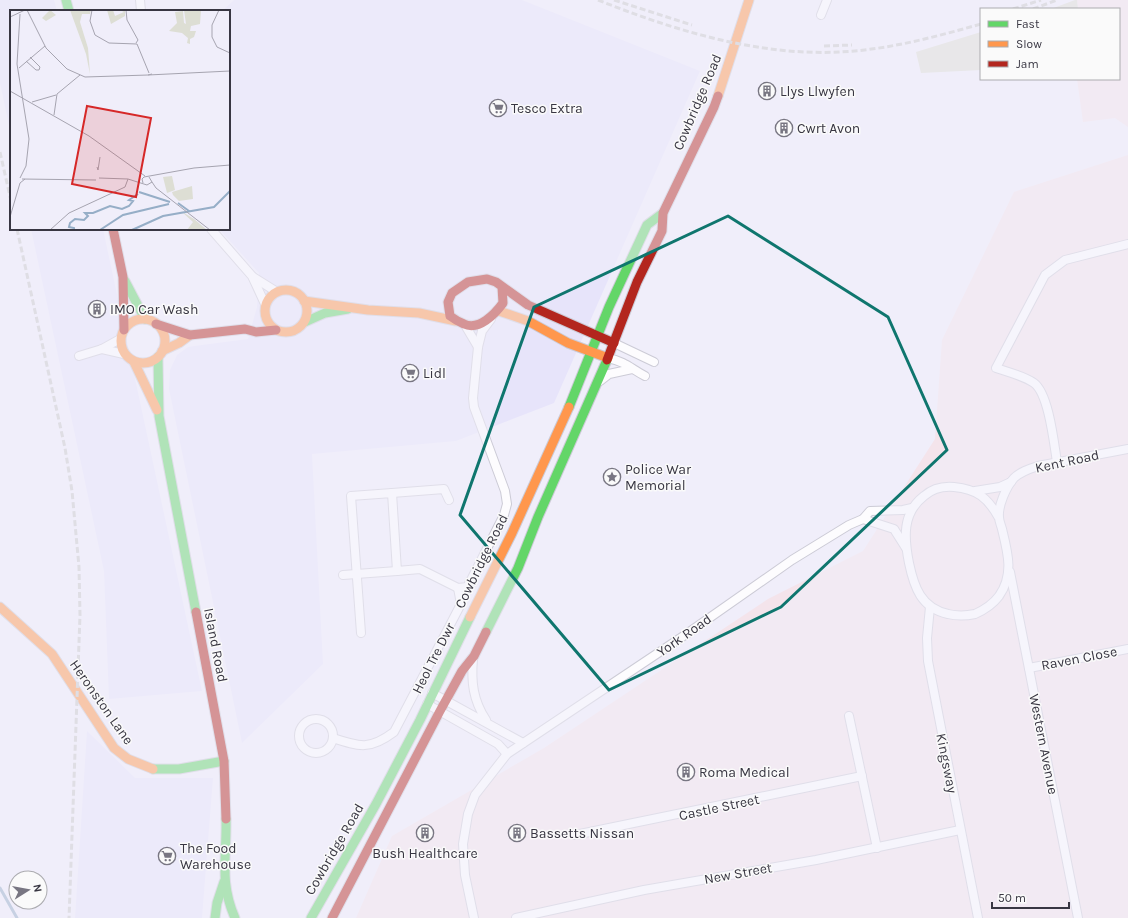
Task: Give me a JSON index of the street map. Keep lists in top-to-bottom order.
{
  "streets": {
    "main road": ["Cowbridge Road", "Island Road", "Heronston Lane"],
    "street": [
      "Kent Road",
      "York Road",
      "Heol Tre Dwr",
      "Raven Close",
      "Western Avenue",
      "Kingsway",
      "Castle Street",
      "New Street"
    ]
  },
  "crossings": [
    ["Kent Road", "York Road"],
    ["Kent Road", "Western Avenue"],
    ["Kent Road", "Kingsway"],
    ["York Road", "Western Avenue"],
    ["York Road", "Kingsway"],
    ["Island Road", "Heronston Lane"],
    ["Raven Close", "Western Avenue"],
    ["Western Avenue", "Kingsway"],
    ["Kingsway", "New Street"]
  ],
  "places": {
    "building": [
      "Llys Llwyfen",
      "Cwrt Avon",
      "IMO Car Wash",
      "Roma Medical",
      "Bush Healthcare",
      "Bassetts Nissan"
    ],
    "supermarket": ["Tesco Extra", "Lidl", "The Food Warehouse"],
    "place": ["Police War Memorial"]
  },
  "legend": ["Fast", "Slow", "Jam"],
  "scale_bar": "50 m",
  "north": "right"
}
